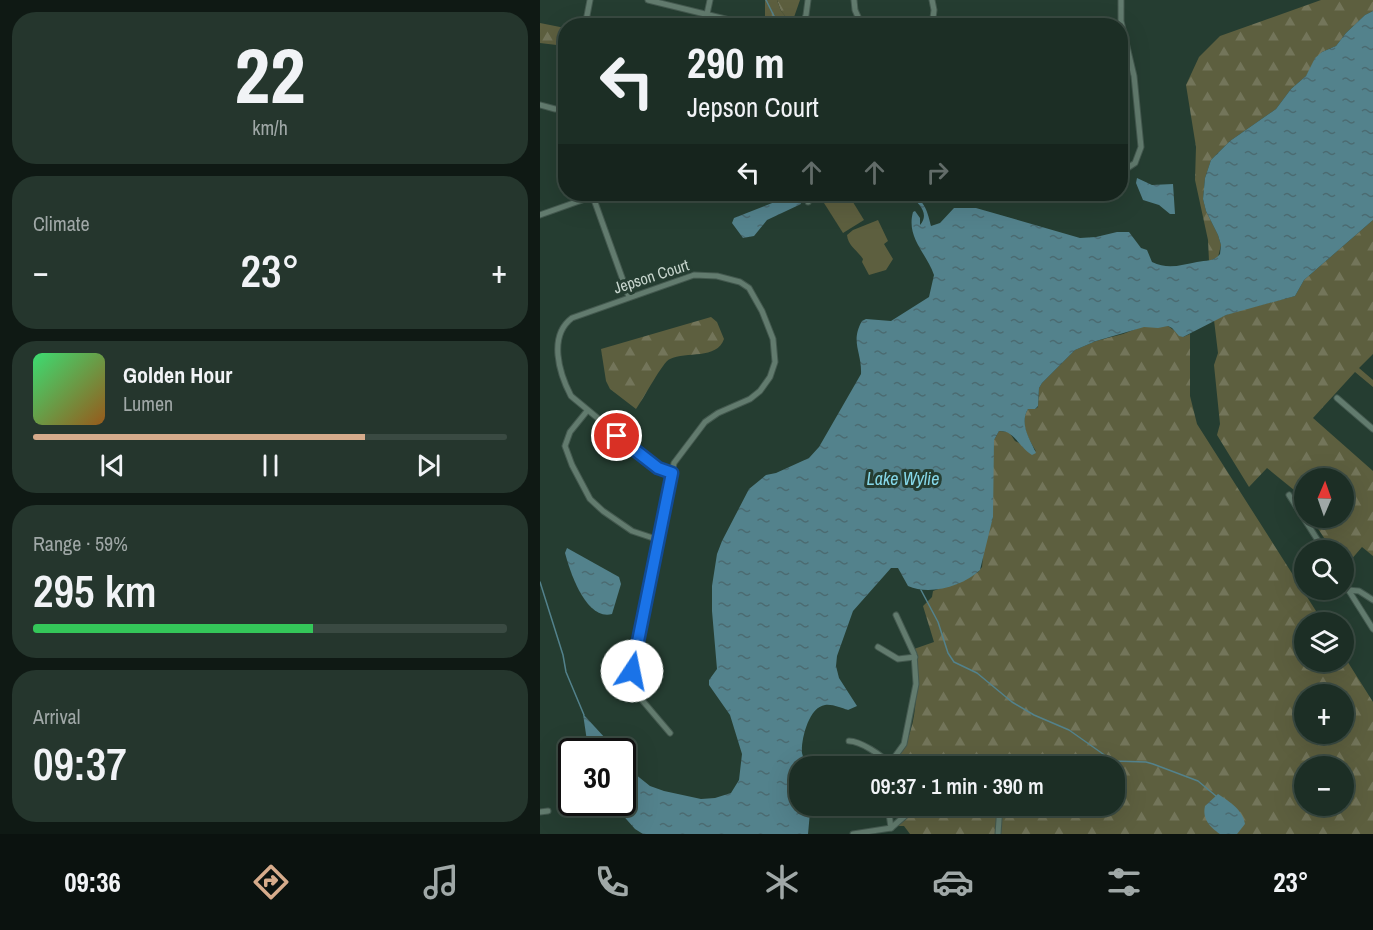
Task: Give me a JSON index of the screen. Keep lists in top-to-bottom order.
{
  "streets": {
    "street": ["Jepson Court"]
  },
  "water": ["Lake Wylie"],
  "north": "top",
  "page": {
    "tile": [
      ["22", "km/h"],
      "Climate",
      ["Range · 59%", "295 km"],
      ["Arrival", "09:37"]
    ],
    "turn": ["290 m", "Jepson Court"],
    "heat": ["−", "23°", "+"],
    "song": ["Golden Hour", "Lumen"],
    "map_buttons": ["+", "−"],
    "limit": "30",
    "trip": "09:37 · 1 min · 390 m",
    "tabs": ["09:36", "23°"]
  }
}
